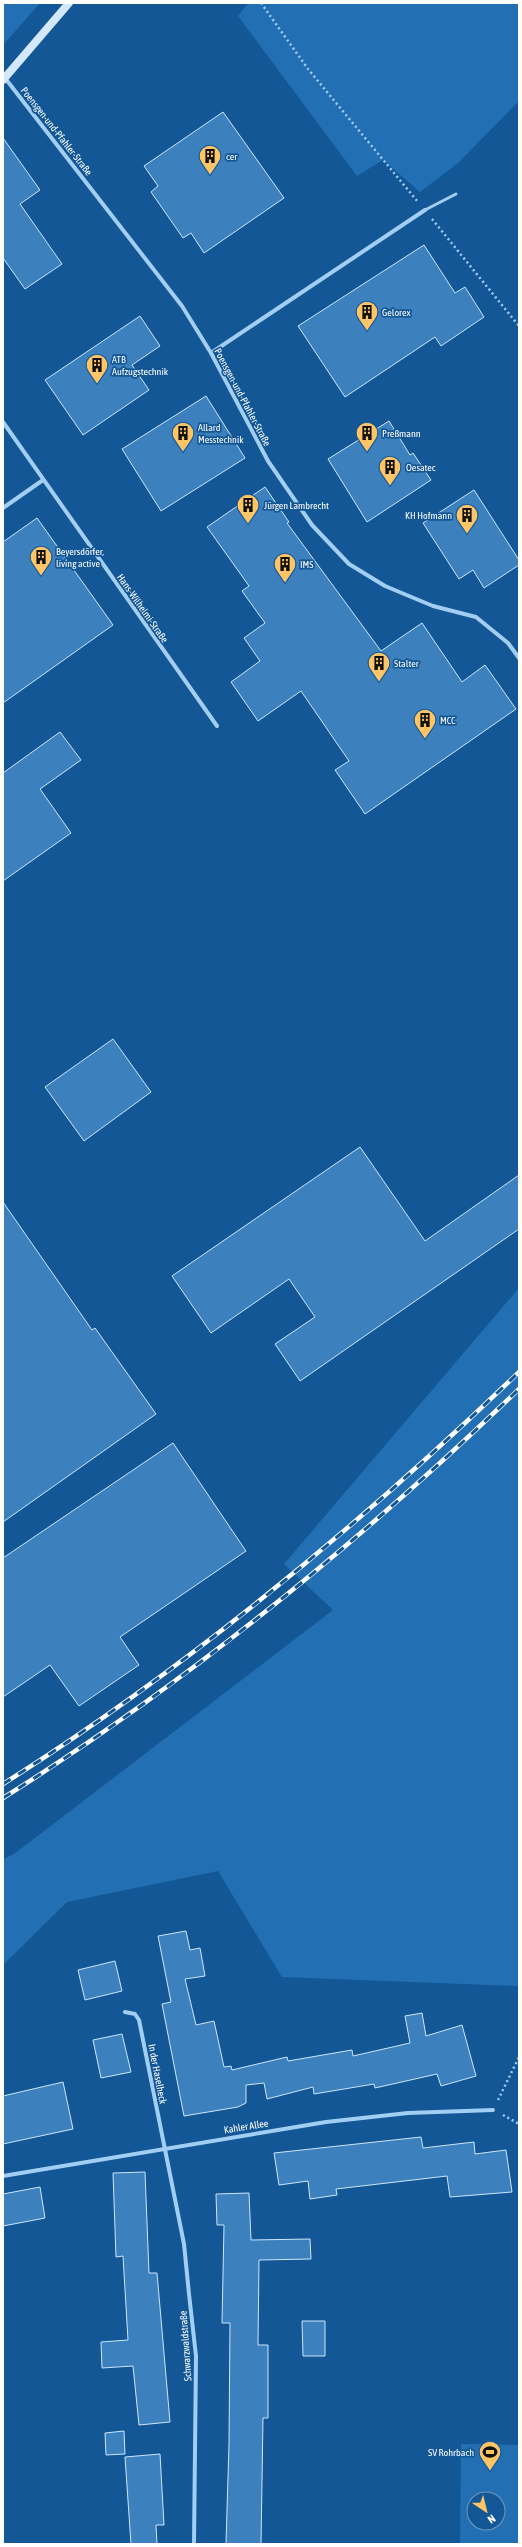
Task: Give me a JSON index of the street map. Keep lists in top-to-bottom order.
{
  "streets": {
    "street": [
      "Poensgen-und-Pfahler-Straße",
      "Hans-Wilhelmi-Straße",
      "In der Haselheck",
      "Kahler Allee",
      "Schwarzwaldstraße"
    ]
  },
  "crossings": [
    ["In der Haselheck", "Kahler Allee"],
    ["In der Haselheck", "Schwarzwaldstraße"],
    ["Kahler Allee", "Schwarzwaldstraße"]
  ],
  "places": {
    "building": [
      "cer",
      "Gelorex",
      "ATB Aufzugstechnik",
      "Allard Messtechnik",
      "Preßmann",
      "Oesatec",
      "Jürgen Lambrecht",
      "KH Hofmann",
      "Beyersdörfer, living active",
      "IMS",
      "Stalter",
      "MCC"
    ],
    "sports": ["SV Rohrbach"]
  },
  "north": "bottom right"
}
